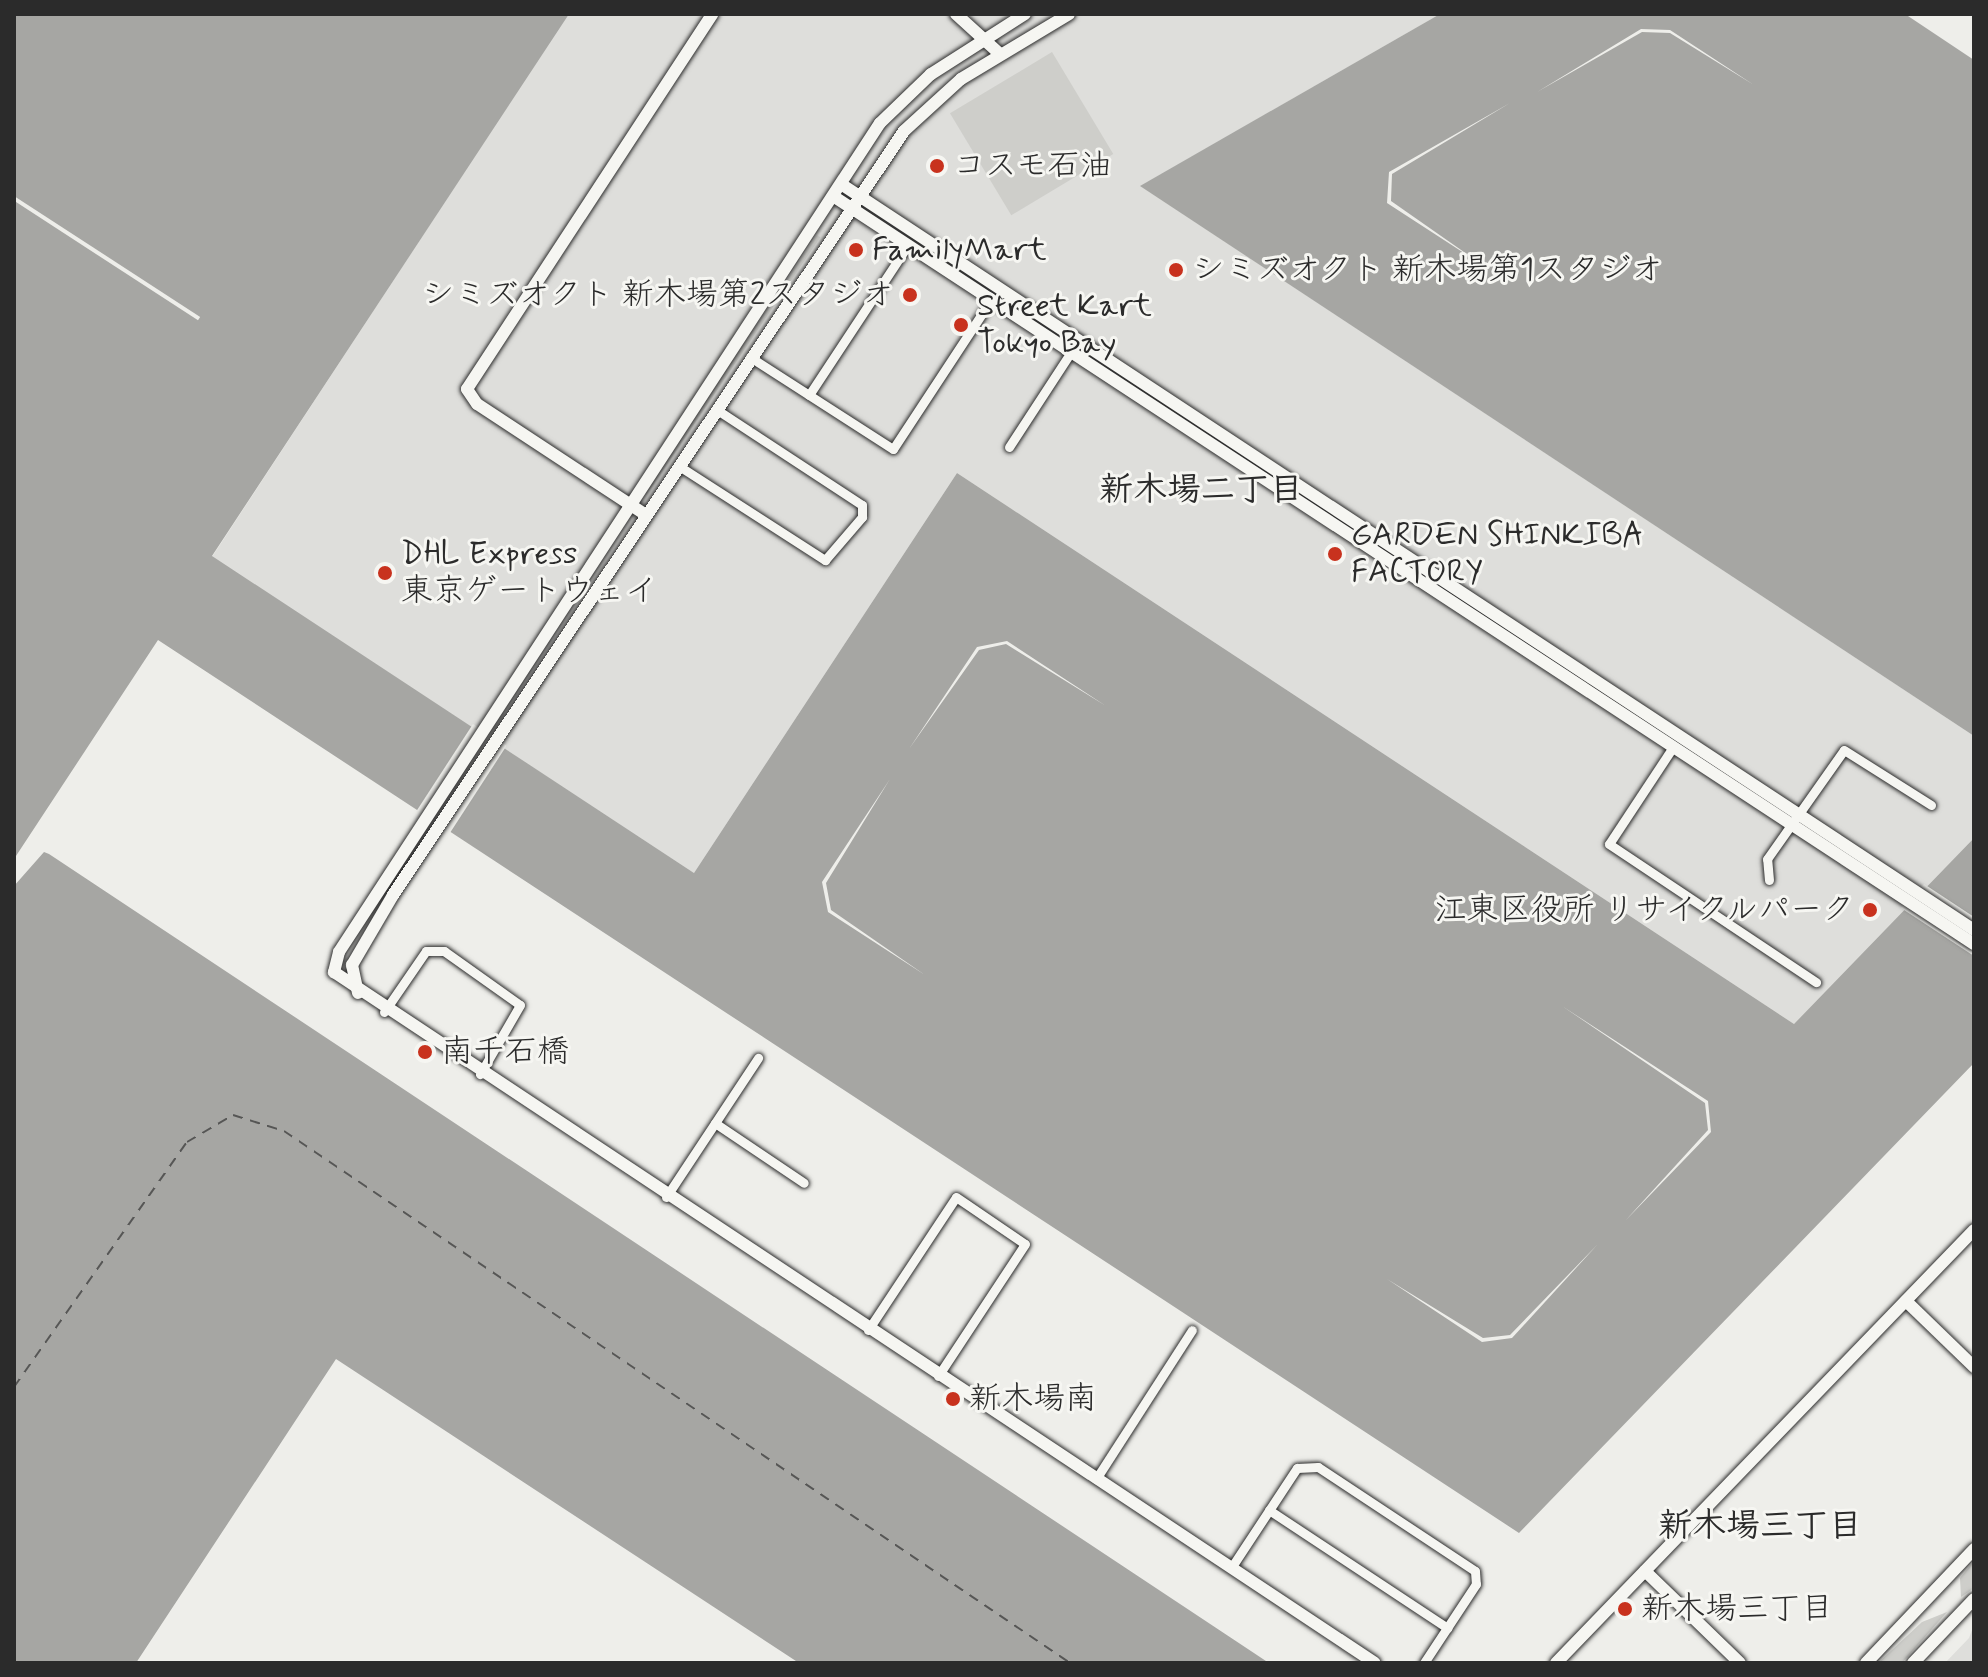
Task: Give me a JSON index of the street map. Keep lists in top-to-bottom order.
{
  "districts": ["新木場二丁目", "新木場三丁目"],
  "places": [
    "コスモ石油",
    "FamilyMart",
    "シミズオクト 新木場第1スタジオ",
    "シミズオクト 新木場第2スタジオ",
    "Street Kart Tokyo Bay",
    "GARDEN SHINKIBA FACTORY",
    "DHL Express 東京ゲートウェイ",
    "江東区役所 リサイクルパーク",
    "南千石橋",
    "新木場南",
    "新木場三丁目"
  ]
}
